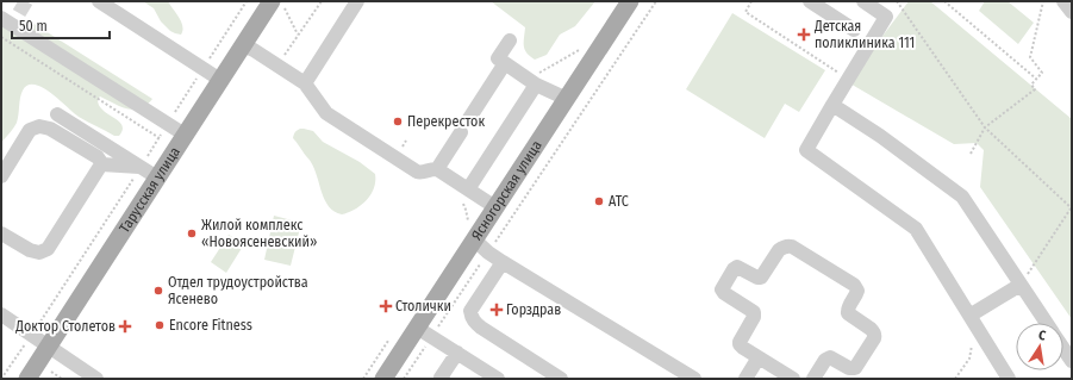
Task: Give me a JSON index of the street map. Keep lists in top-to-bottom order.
{
  "streets": {
    "main road": ["Тарусская улица", "Ясногорская улица"]
  },
  "places": {
    "health": [
      "Детская поликлиника 111",
      "Столички",
      "Горздрав",
      "Доктор Столетов"
    ],
    "other": [
      "Перекресток",
      "АТС",
      "Жилой комплекс «Новоясеневский»",
      "Отдел трудоустройства Ясенево",
      "Encore Fitness"
    ]
  },
  "scale_bar": "50 m",
  "north": "top"
}
